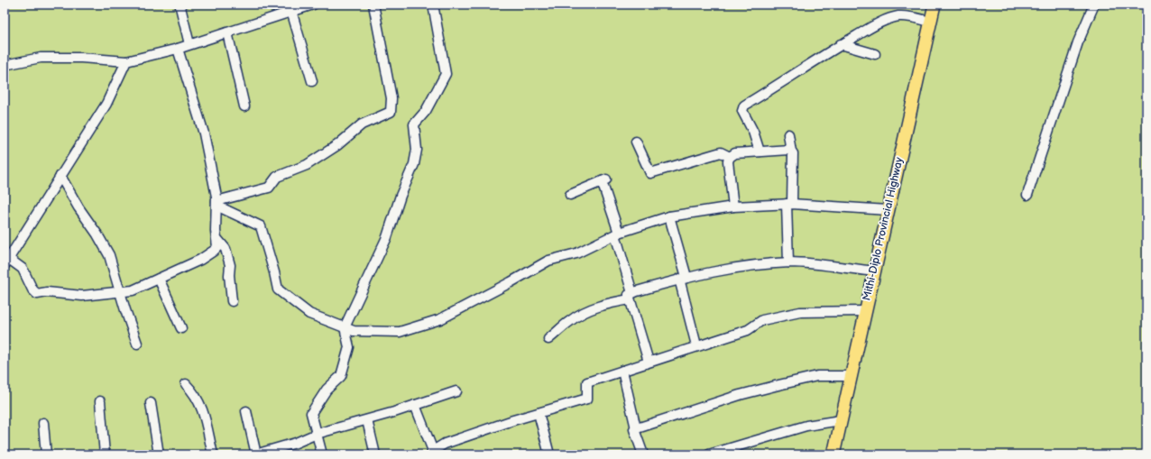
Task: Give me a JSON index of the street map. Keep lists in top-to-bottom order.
{
  "streets": {
    "main road": ["Mithi-Diplo Provincial Highway"]
  }
}
